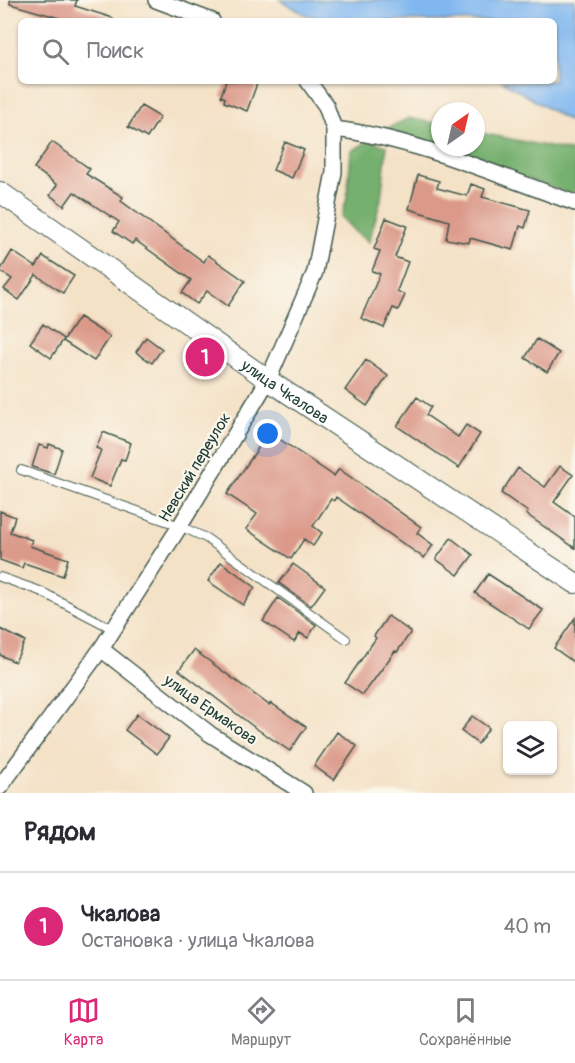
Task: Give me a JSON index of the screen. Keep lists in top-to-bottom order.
{
  "streets": {
    "street": ["улица Чкалова", "Невский переулок", "улица Ермакова"]
  },
  "crossings": [
    ["улица Чкалова", "Невский переулок"],
    ["Невский переулок", "улица Ермакова"]
  ],
  "north": "top right",
  "page": {
    "search": "Поиск",
    "pins": "1",
    "heading": "Рядом",
    "list": [
      {
        "mark": "1",
        "name": "Чкалова",
        "note": "Остановка · улица Чкалова",
        "value": "40 m"
      }
    ],
    "nav": ["Карта", "Маршрут", "Сохранённые"]
  }
}
